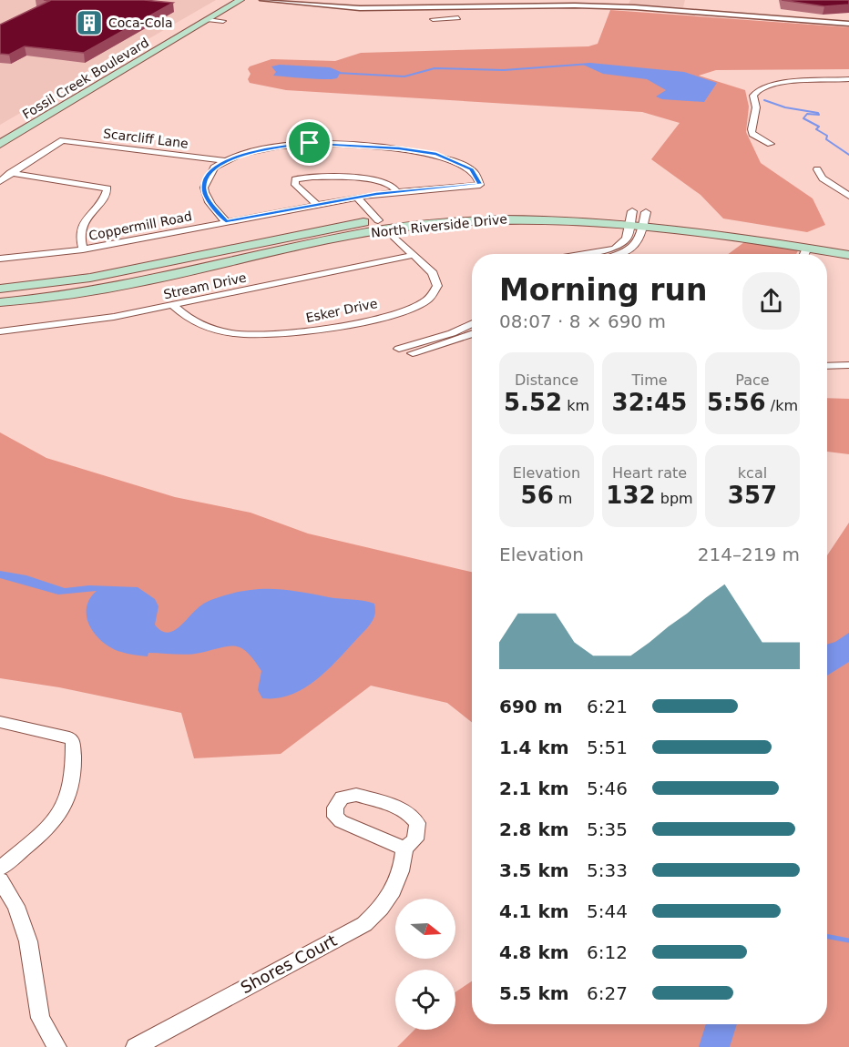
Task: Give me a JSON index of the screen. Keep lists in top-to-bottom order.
{
  "streets": {
    "main road": ["Fossil Creek Boulevard", "North Riverside Drive"],
    "street": [
      "Scarcliff Lane",
      "Coppermill Road",
      "Stream Drive",
      "Esker Drive",
      "Shores Court"
    ]
  },
  "crossings": [
    ["Scarcliff Lane", "Coppermill Road"],
    ["Coppermill Road", "Esker Drive"],
    ["North Riverside Drive", "Esker Drive"],
    ["Stream Drive", "Esker Drive"]
  ],
  "places": {
    "building": ["Coca-Cola"]
  },
  "north": "right",
  "page": {
    "heading": ["Morning run", "08:07 · 8 × 690 m"],
    "stats": [
      ["Distance", "5.52 km"],
      ["Time", "32:45"],
      ["Pace", "5:56 /km"],
      ["Elevation", "56 m"],
      ["Heart rate", "132 bpm"],
      ["kcal", "357"]
    ],
    "chart": ["Elevation", "214–219 m"],
    "list": [
      {
        "name": "690 m",
        "note": "6:21"
      },
      {
        "name": "1.4 km",
        "note": "5:51"
      },
      {
        "name": "2.1 km",
        "note": "5:46"
      },
      {
        "name": "2.8 km",
        "note": "5:35"
      },
      {
        "name": "3.5 km",
        "note": "5:33"
      },
      {
        "name": "4.1 km",
        "note": "5:44"
      },
      {
        "name": "4.8 km",
        "note": "6:12"
      },
      {
        "name": "5.5 km",
        "note": "6:27"
      }
    ]
  }
}
